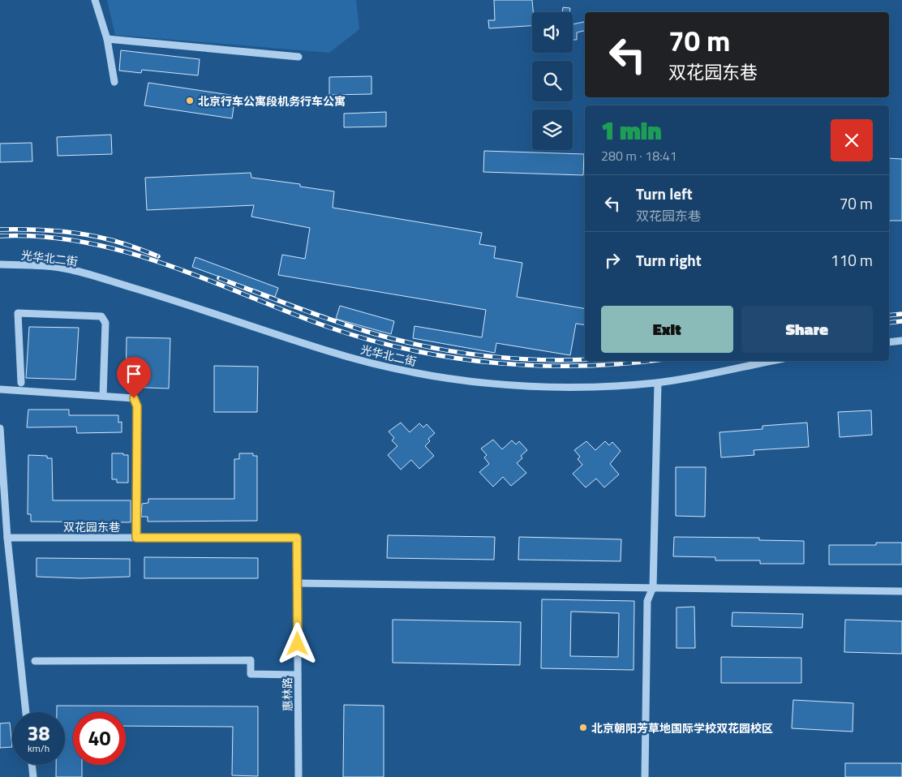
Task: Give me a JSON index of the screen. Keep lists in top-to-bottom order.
{
  "streets": {
    "street": ["光华北二街", "双花园东巷", "惠林路"]
  },
  "crossings": [
    ["双花园东巷", "惠林路"]
  ],
  "places": ["北京行车公寓段机务行车公寓", "北京朝阳芳草地国际学校双花园校区"],
  "page": {
    "turn": ["70 m", "双花园东巷"],
    "heading": ["1 min", "280 m · 18:41"],
    "list": [
      {
        "name": "Turn left",
        "note": "双花园东巷",
        "value": "70 m"
      },
      {
        "name": "Turn right",
        "value": "110 m"
      }
    ],
    "buttons": ["Exit", "Share"],
    "speed": "38 km/h",
    "limit": "40"
  }
}
